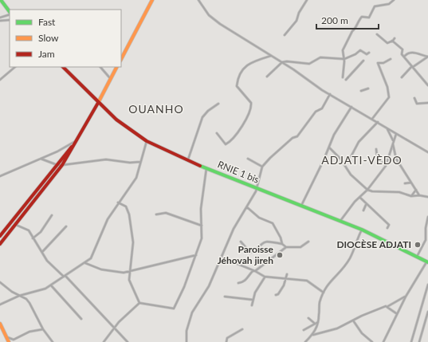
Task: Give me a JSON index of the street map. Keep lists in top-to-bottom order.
{
  "streets": {
    "main road": ["RNIE 1 bis"]
  },
  "districts": ["OUANHO", "ADJATI-VÈDO"],
  "places": ["DIOCÈSE ADJATI", "Paroisse Jéhovah jireh"],
  "legend": ["Fast", "Slow", "Jam"],
  "scale_bar": "200 m"
}
